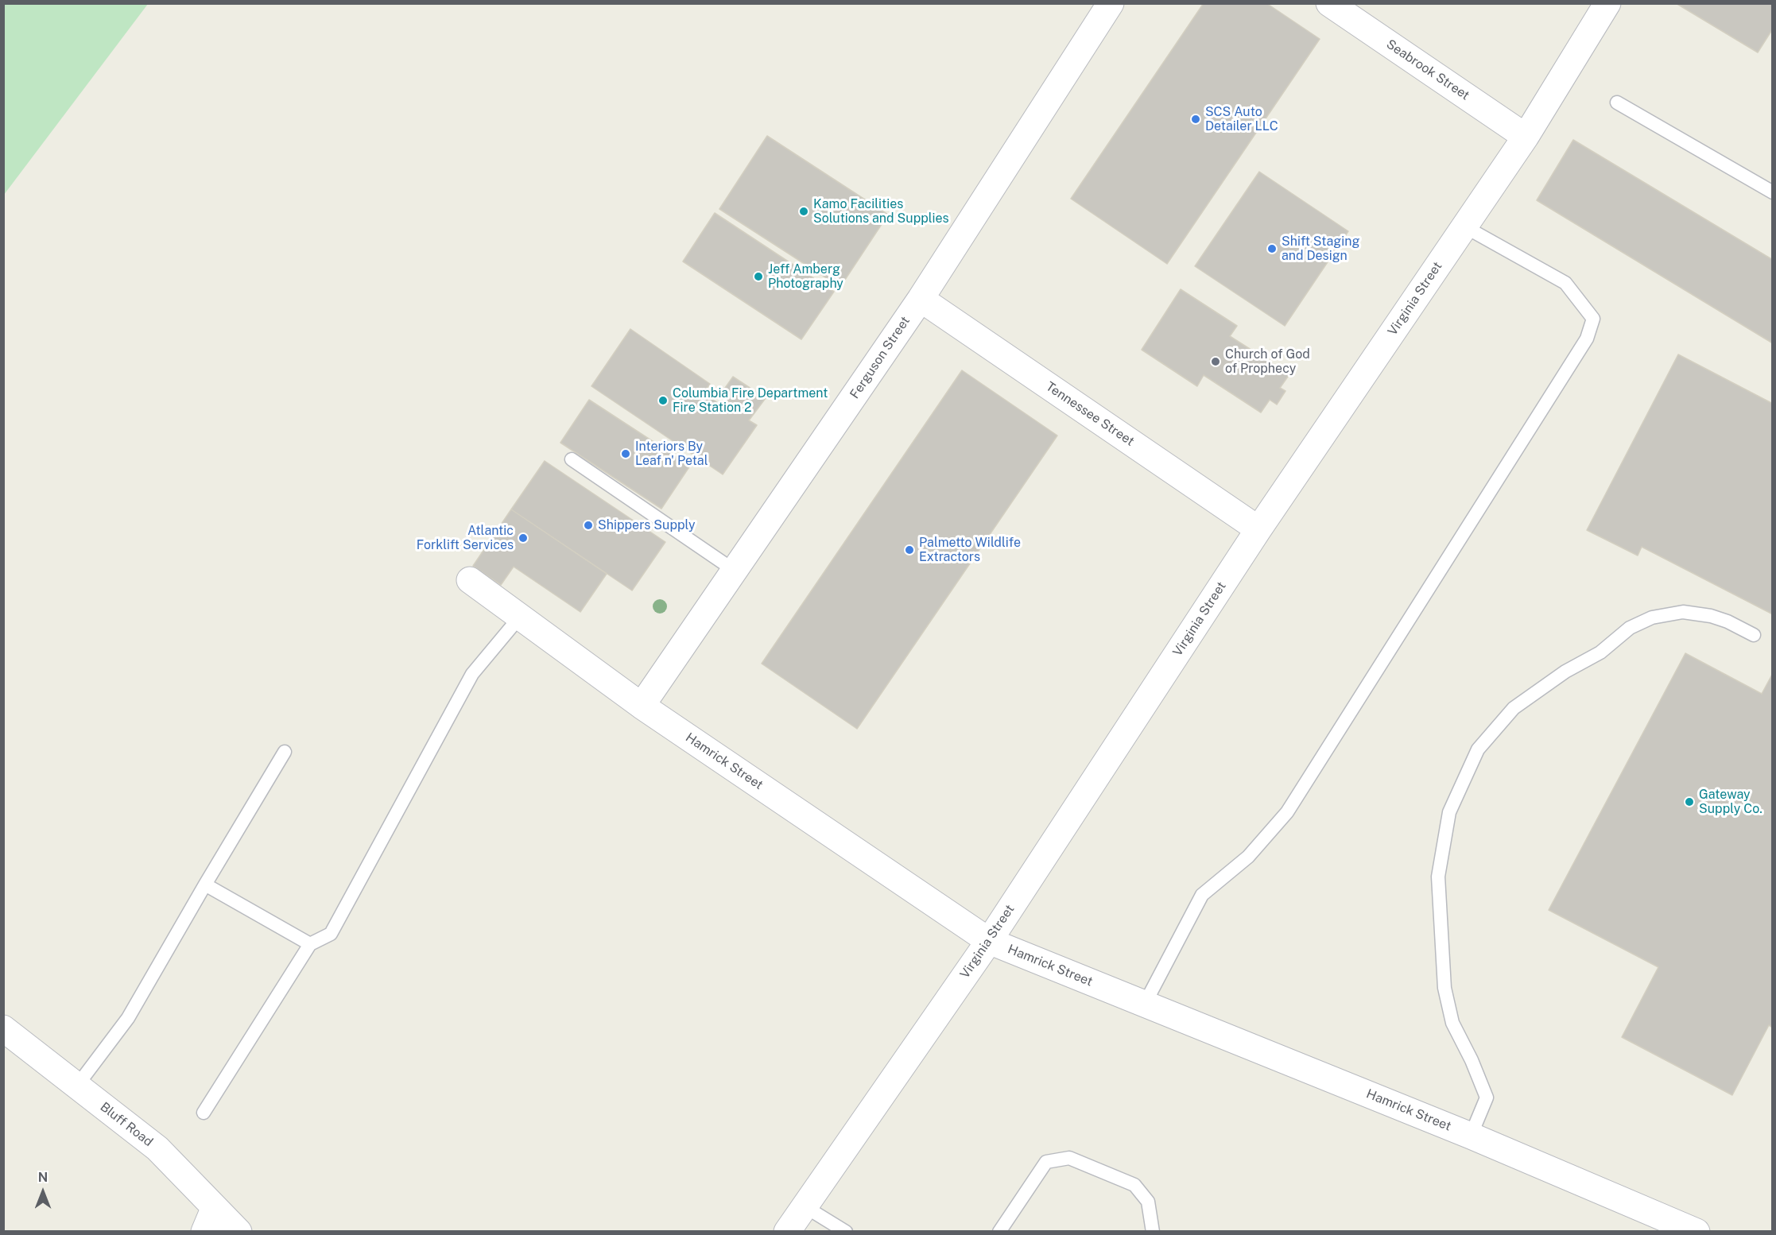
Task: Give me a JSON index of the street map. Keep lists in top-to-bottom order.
{
  "streets": {
    "street": [
      "Seabrook Street",
      "Virginia Street",
      "Ferguson Street",
      "Tennessee Street",
      "Hamrick Street",
      "Bluff Road"
    ]
  },
  "crossings": [
    ["Seabrook Street", "Virginia Street"],
    ["Virginia Street", "Tennessee Street"],
    ["Virginia Street", "Hamrick Street"],
    ["Ferguson Street", "Tennessee Street"],
    ["Ferguson Street", "Hamrick Street"]
  ],
  "places": [
    "SCS Auto Detailer LLC",
    "Kamo Facilities Solutions and Supplies",
    "Shift Staging and Design",
    "Jeff Amberg Photography",
    "Church of God of Prophecy",
    "Columbia Fire Department Fire Station 2",
    "Interiors By Leaf n' Petal",
    "Shippers Supply",
    "Atlantic Forklift Services",
    "Palmetto Wildlife Extractors",
    "Gateway Supply Co."
  ],
  "north": "top"
}
